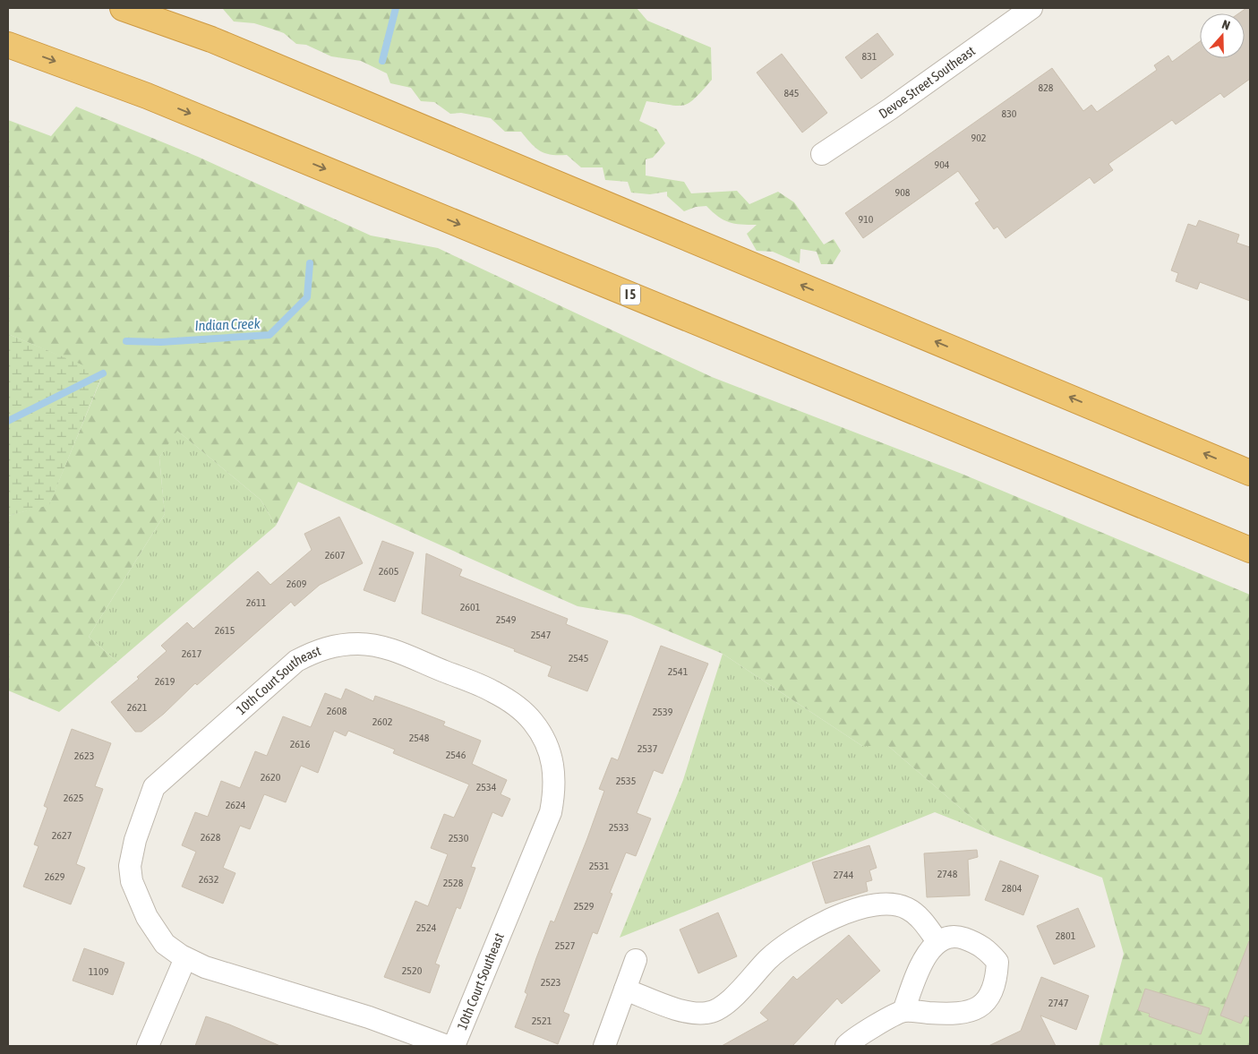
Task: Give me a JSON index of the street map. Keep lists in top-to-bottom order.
{
  "streets": {
    "highway": ["I 5"],
    "street": ["Devoe Street Southeast", "10th Court Southeast"]
  },
  "water": ["Indian Creek"],
  "house_numbers": [
    "831",
    "828",
    "845",
    "830",
    "902",
    "904",
    "908",
    "910",
    "2607",
    "2605",
    "2609",
    "2611",
    "2601",
    "2549",
    "2615",
    "2547",
    "2617",
    "2545",
    "2541",
    "2619",
    "2621",
    "2608",
    "2539",
    "2602",
    "2548",
    "2616",
    "2537",
    "2546",
    "2623",
    "2620",
    "2535",
    "2534",
    "2625",
    "2624",
    "2533",
    "2627",
    "2628",
    "2530",
    "2531",
    "2748",
    "2744",
    "2629",
    "2632",
    "2528",
    "2804",
    "2529",
    "2524",
    "2801",
    "2527",
    "2520",
    "1109",
    "2523",
    "2747",
    "2521"
  ],
  "north": "top"
}
